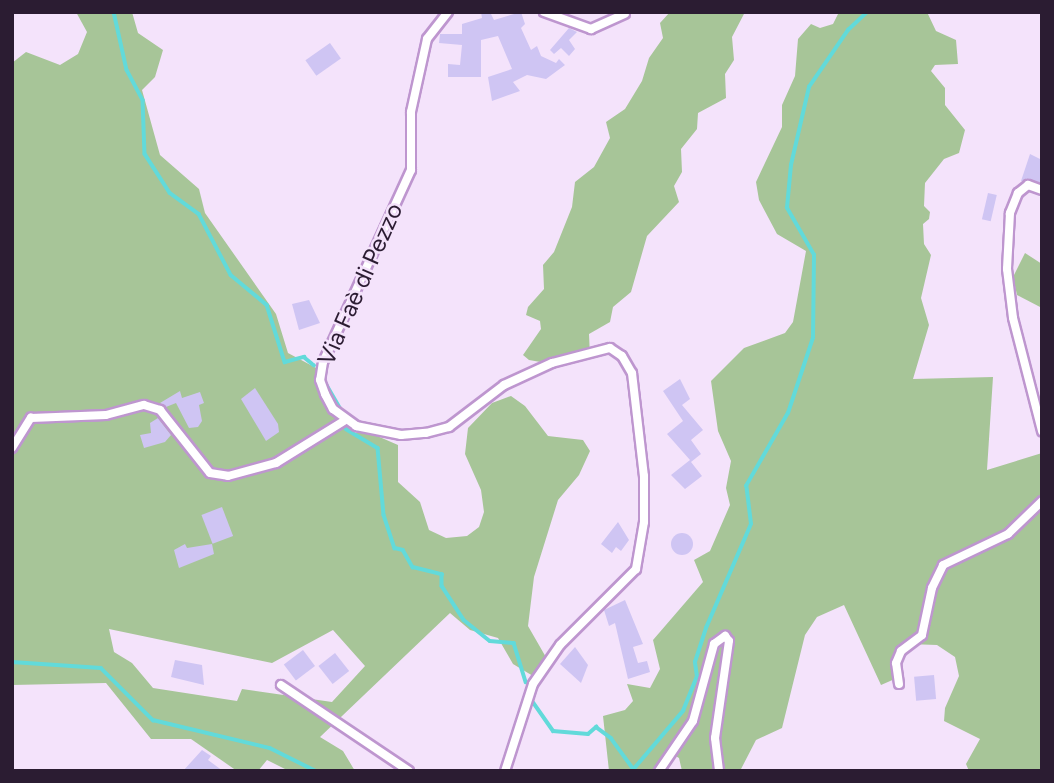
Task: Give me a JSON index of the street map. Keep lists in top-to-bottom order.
{
  "streets": {
    "street": ["Via Faè di Pezzo"]
  }
}
